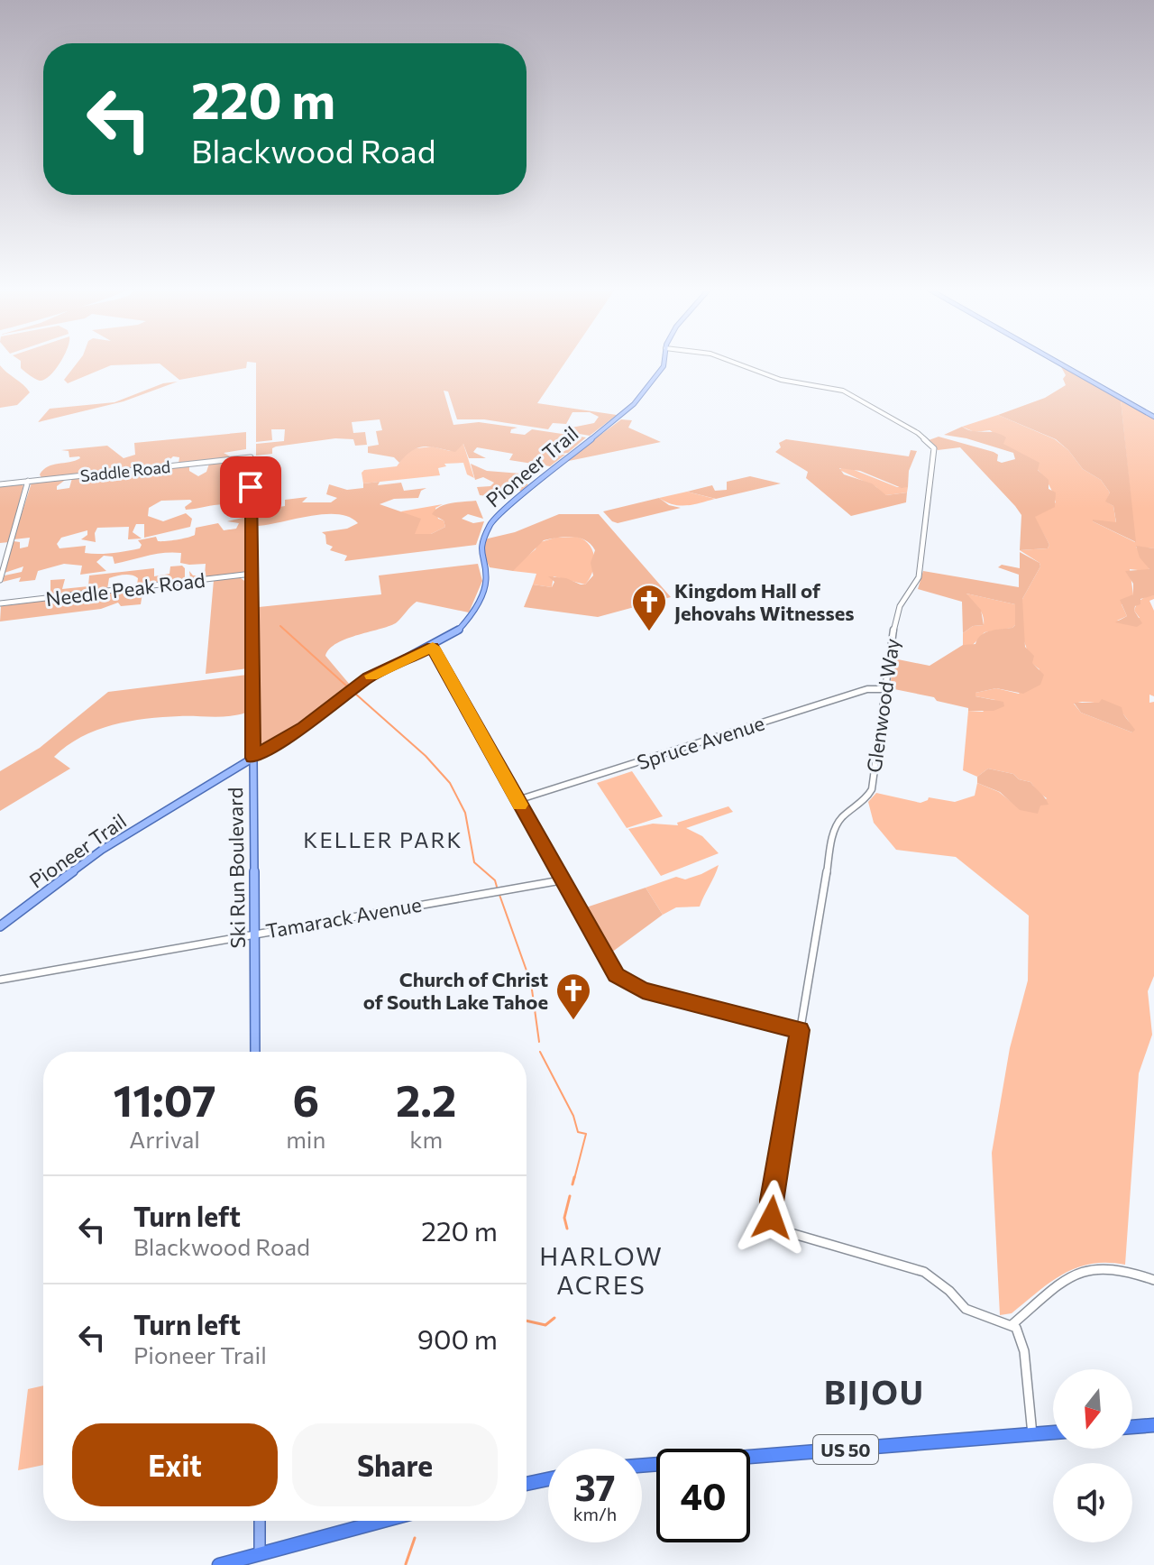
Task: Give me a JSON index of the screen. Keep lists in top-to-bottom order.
{
  "streets": {
    "highway": ["US 50"],
    "main road": ["Pioneer Trail", "Ski Run Boulevard"],
    "street": [
      "Saddle Road",
      "Needle Peak Road",
      "Glenwood Way",
      "Spruce Avenue",
      "Tamarack Avenue"
    ]
  },
  "crossings": [
    ["Pioneer Trail", "Ski Run Boulevard"],
    ["Saddle Road", "Ski Run Boulevard"],
    ["Needle Peak Road", "Ski Run Boulevard"],
    ["Glenwood Way", "Spruce Avenue"],
    ["Ski Run Boulevard", "Tamarack Avenue"]
  ],
  "districts": ["KELLER PARK", "HARLOW ACRES", "BIJOU"],
  "places": {
    "church": ["Kingdom Hall of Jehovahs Witnesses", "Church of Christ of South Lake Tahoe"]
  },
  "north": "bottom",
  "page": {
    "turn": ["220 m", "Blackwood Road"],
    "eta": [
      "11:07",
      "Arrival",
      "6",
      "min",
      "2.2",
      "km"
    ],
    "list": [
      {
        "name": "Turn left",
        "note": "Blackwood Road",
        "value": "220 m"
      },
      {
        "name": "Turn left",
        "note": "Pioneer Trail",
        "value": "900 m"
      }
    ],
    "buttons": ["Exit", "Share"],
    "speed": "37 km/h",
    "limit": "40"
  }
}
